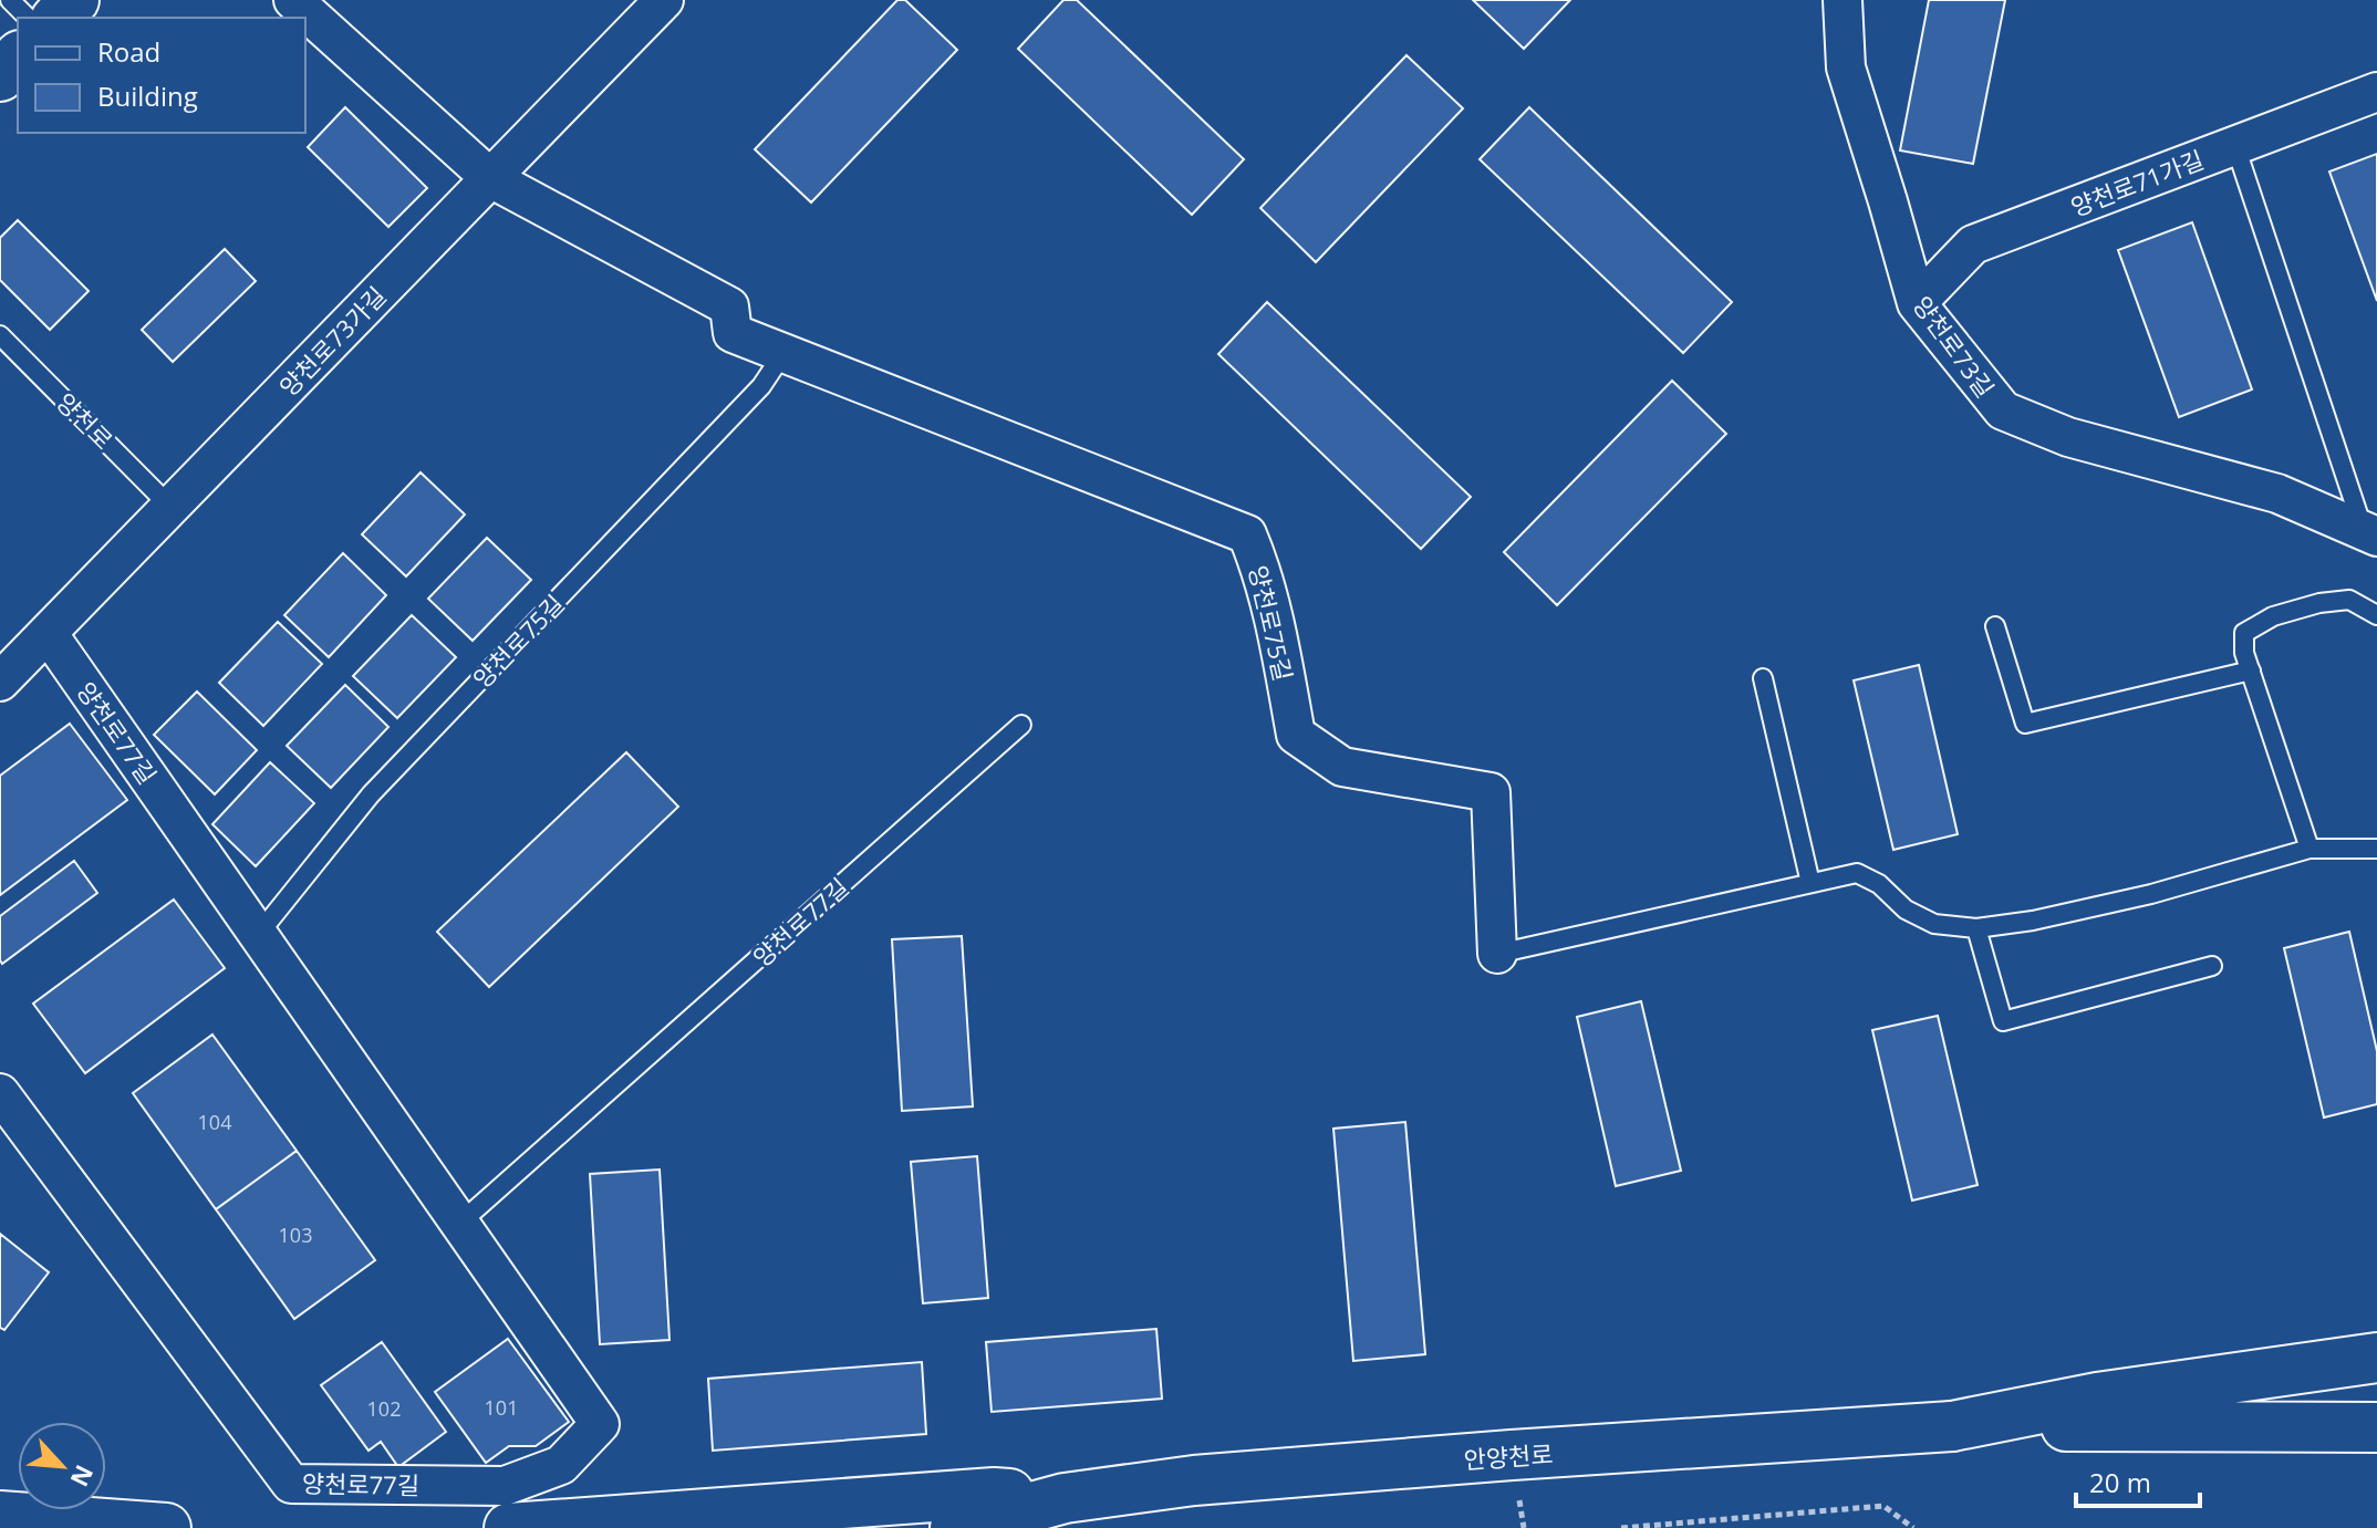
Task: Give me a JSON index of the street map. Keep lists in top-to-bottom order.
{
  "streets": {
    "main road": ["안양천로"],
    "street": [
      "양천로71가길",
      "양천로73가길",
      "양천로73길",
      "양천로75길",
      "양천로77길"
    ],
    "lane": ["양천로"]
  },
  "crossings": [
    ["양천로71가길", "양천로73길"],
    ["양천로73가길", "양천로"],
    ["양천로73가길", "양천로75길"],
    ["양천로73가길", "양천로77길"],
    ["양천로75길", "양천로77길"]
  ],
  "house_numbers": [
    "104",
    "103",
    "101",
    "102"
  ],
  "legend": ["Road", "Building"],
  "scale_bar": "20 m",
  "north": "bottom right"
}
